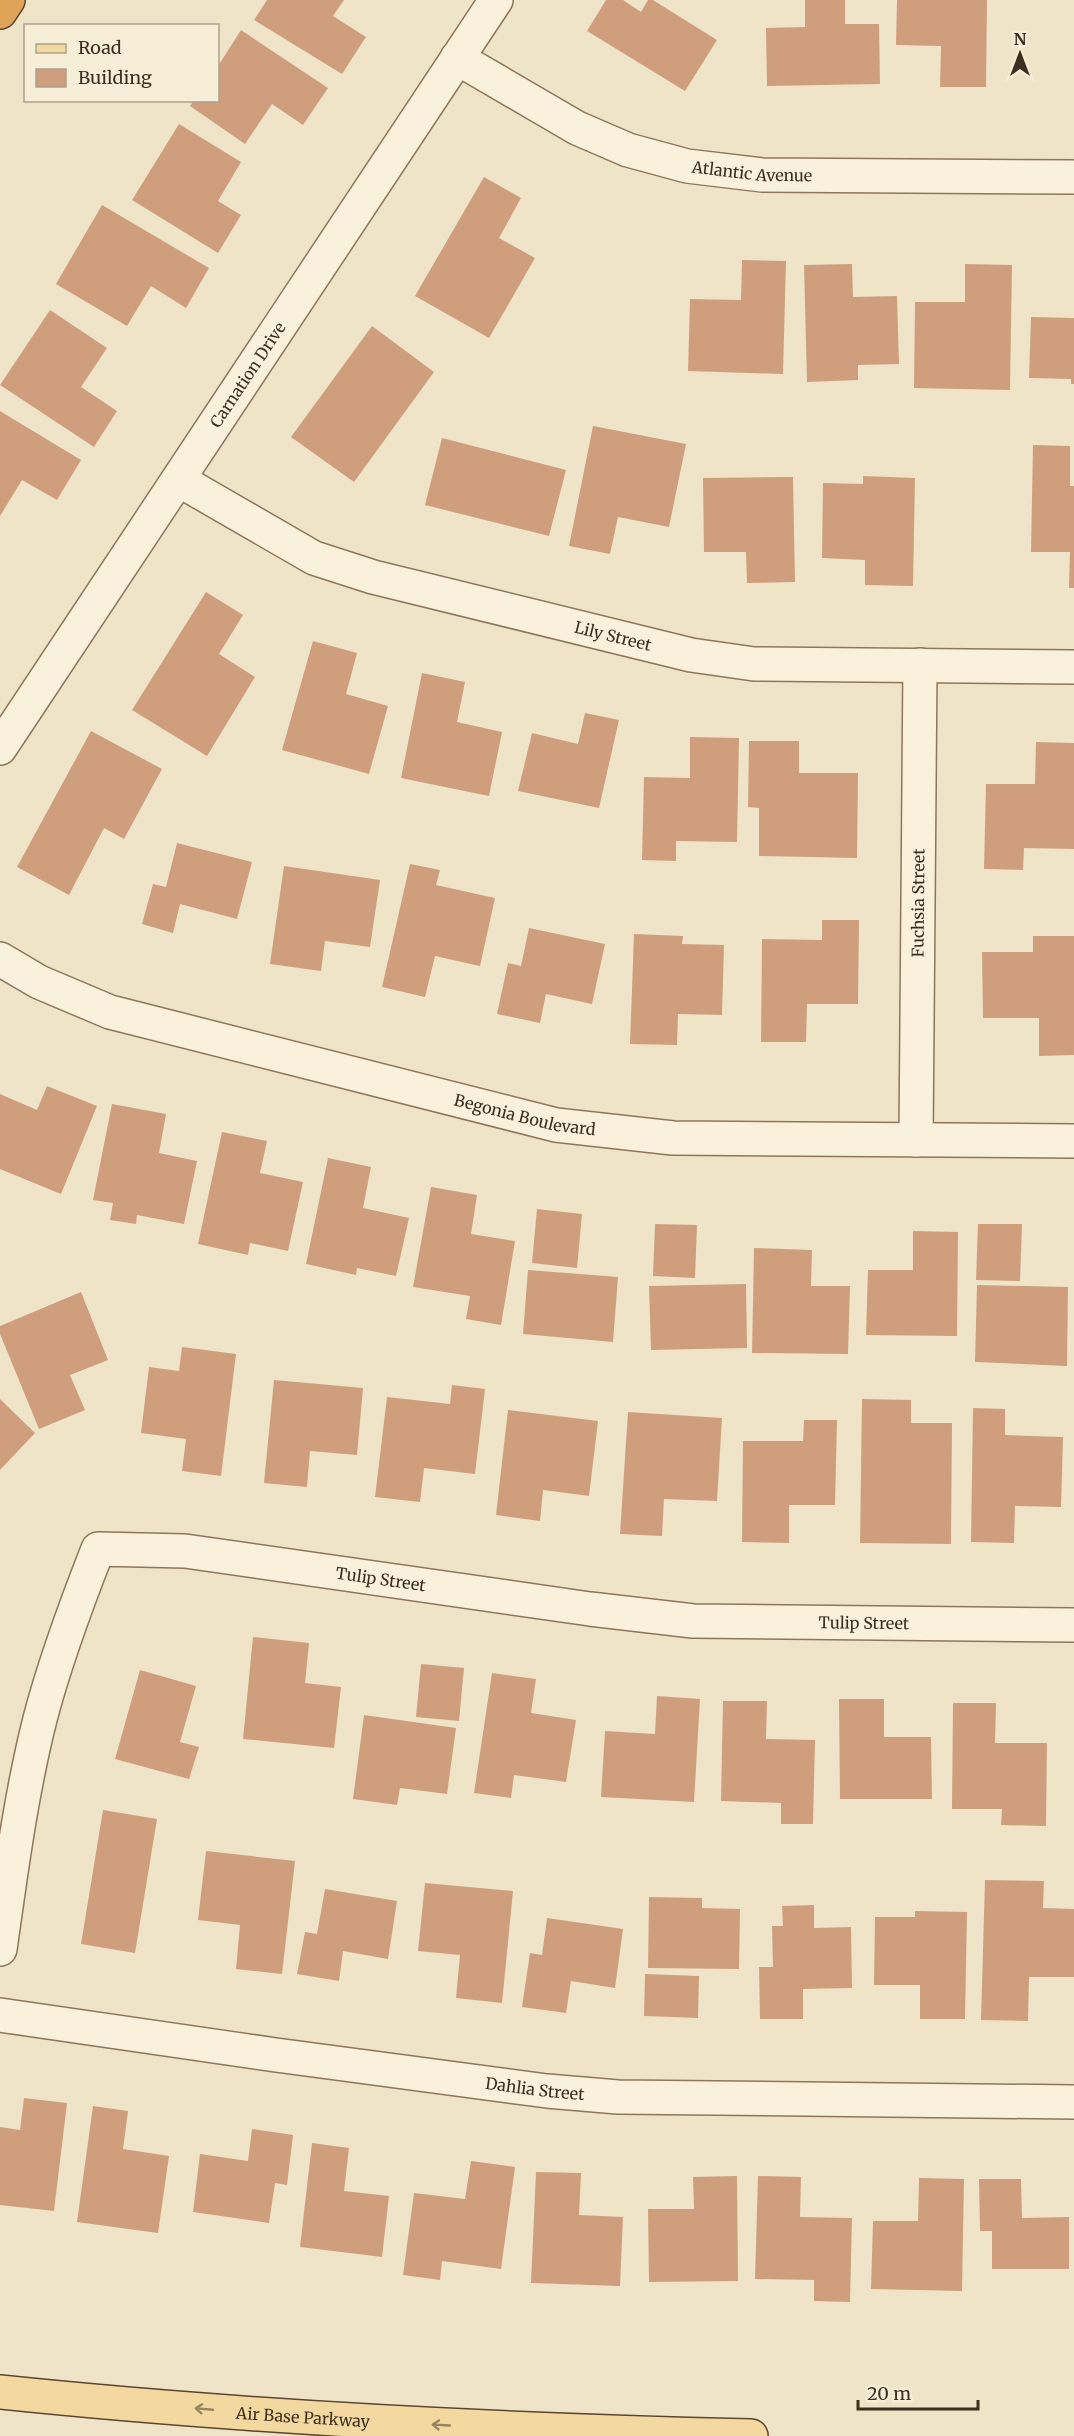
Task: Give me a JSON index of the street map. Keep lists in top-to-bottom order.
{
  "streets": {
    "main road": ["Air Base Parkway"],
    "street": [
      "Atlantic Avenue",
      "Carnation Drive",
      "Lily Street",
      "Fuchsia Street",
      "Begonia Boulevard",
      "Tulip Street",
      "Dahlia Street"
    ]
  },
  "crossings": [
    ["Atlantic Avenue", "Carnation Drive"],
    ["Carnation Drive", "Lily Street"],
    ["Lily Street", "Fuchsia Street"],
    ["Fuchsia Street", "Begonia Boulevard"]
  ],
  "one_way": ["Air Base Parkway"],
  "legend": ["Road", "Building"],
  "scale_bar": "20 m",
  "north": "top"
}
